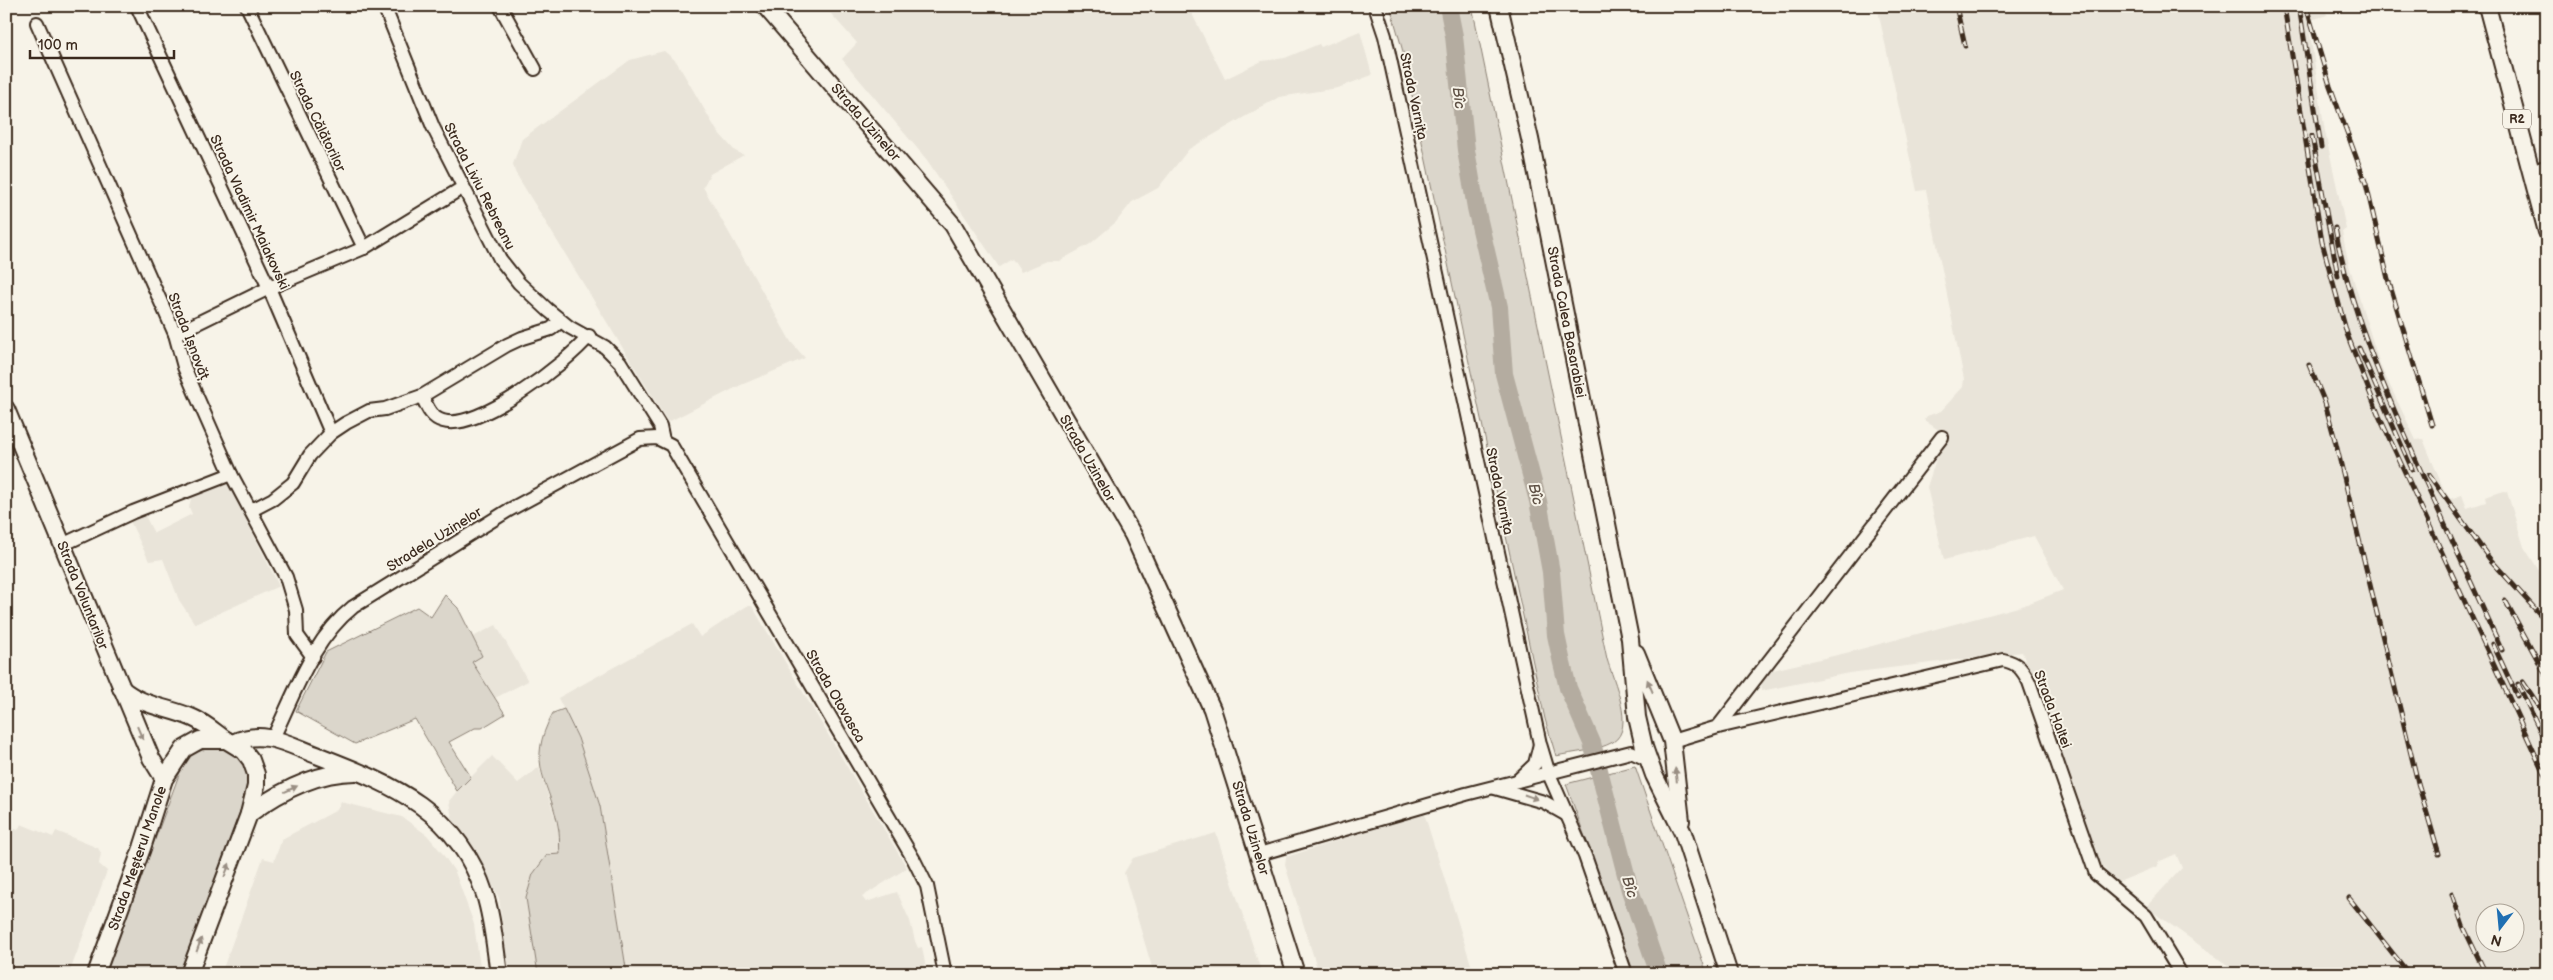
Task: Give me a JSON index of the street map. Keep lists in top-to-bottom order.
{
  "streets": {
    "main road": [
      "R2",
      "Strada Uzinelor",
      "Strada Calea Basarabiei",
      "Strada Voluntarilor",
      "Strada Meșterul Manole"
    ],
    "street": [
      "Strada Varnița",
      "Strada Călătorilor",
      "Strada Liviu Rebreanu",
      "Strada Vladimir Maiakovski",
      "Strada Ișnovăț",
      "Stradela Uzinelor",
      "Strada Otovasca",
      "Strada Haltei"
    ]
  },
  "crossings": [
    ["Strada Liviu Rebreanu", "Stradela Uzinelor"],
    ["Strada Liviu Rebreanu", "Strada Otovasca"],
    ["Strada Calea Basarabiei", "Strada Haltei"],
    ["Strada Ișnovăț", "Stradela Uzinelor"],
    ["Stradela Uzinelor", "Strada Otovasca"],
    ["Stradela Uzinelor", "Strada Meșterul Manole"],
    ["Strada Voluntarilor", "Strada Meșterul Manole"]
  ],
  "water": ["Bîc"],
  "scale_bar": "100 m",
  "north": "bottom"
}
